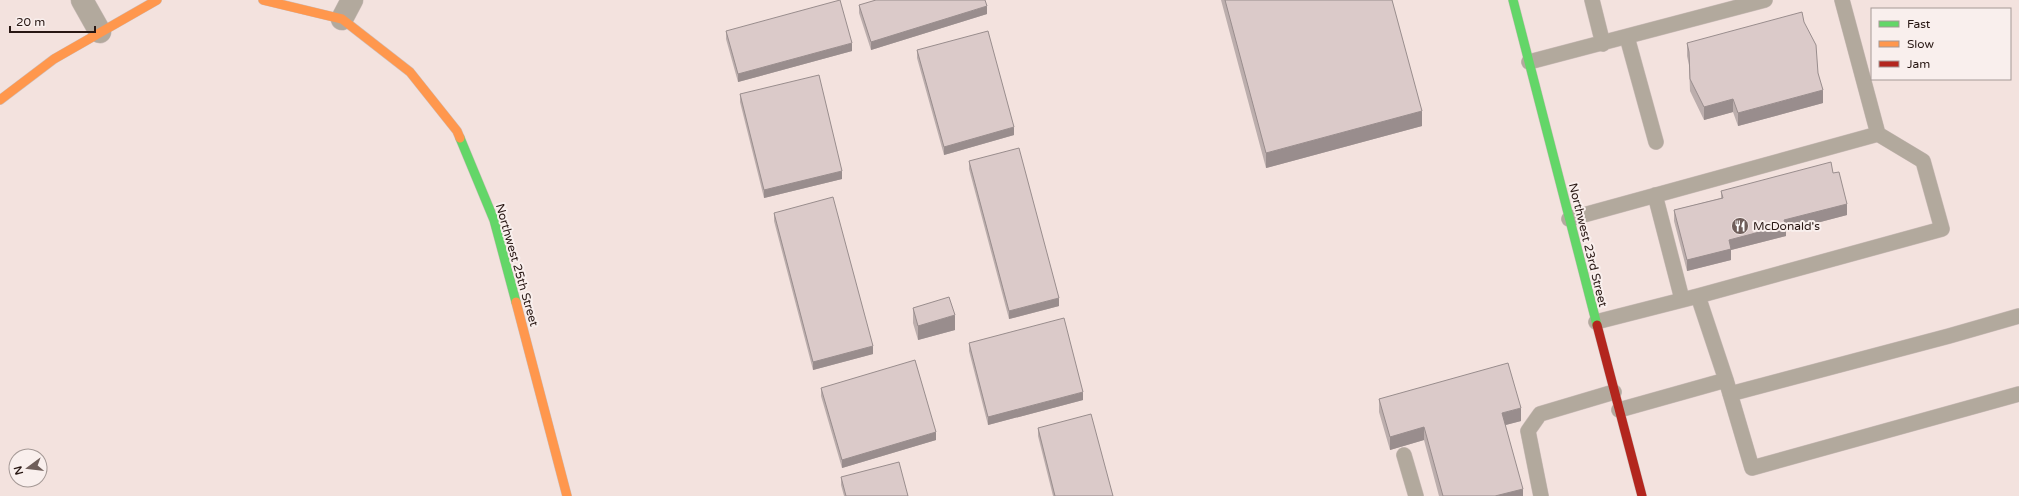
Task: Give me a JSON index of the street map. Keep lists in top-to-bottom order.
{
  "streets": {
    "street": ["Northwest 23rd Street", "Northwest 25th Street"]
  },
  "places": {
    "restaurant": ["McDonald's"]
  },
  "legend": ["Fast", "Slow", "Jam"],
  "scale_bar": "20 m",
  "north": "left"
}
